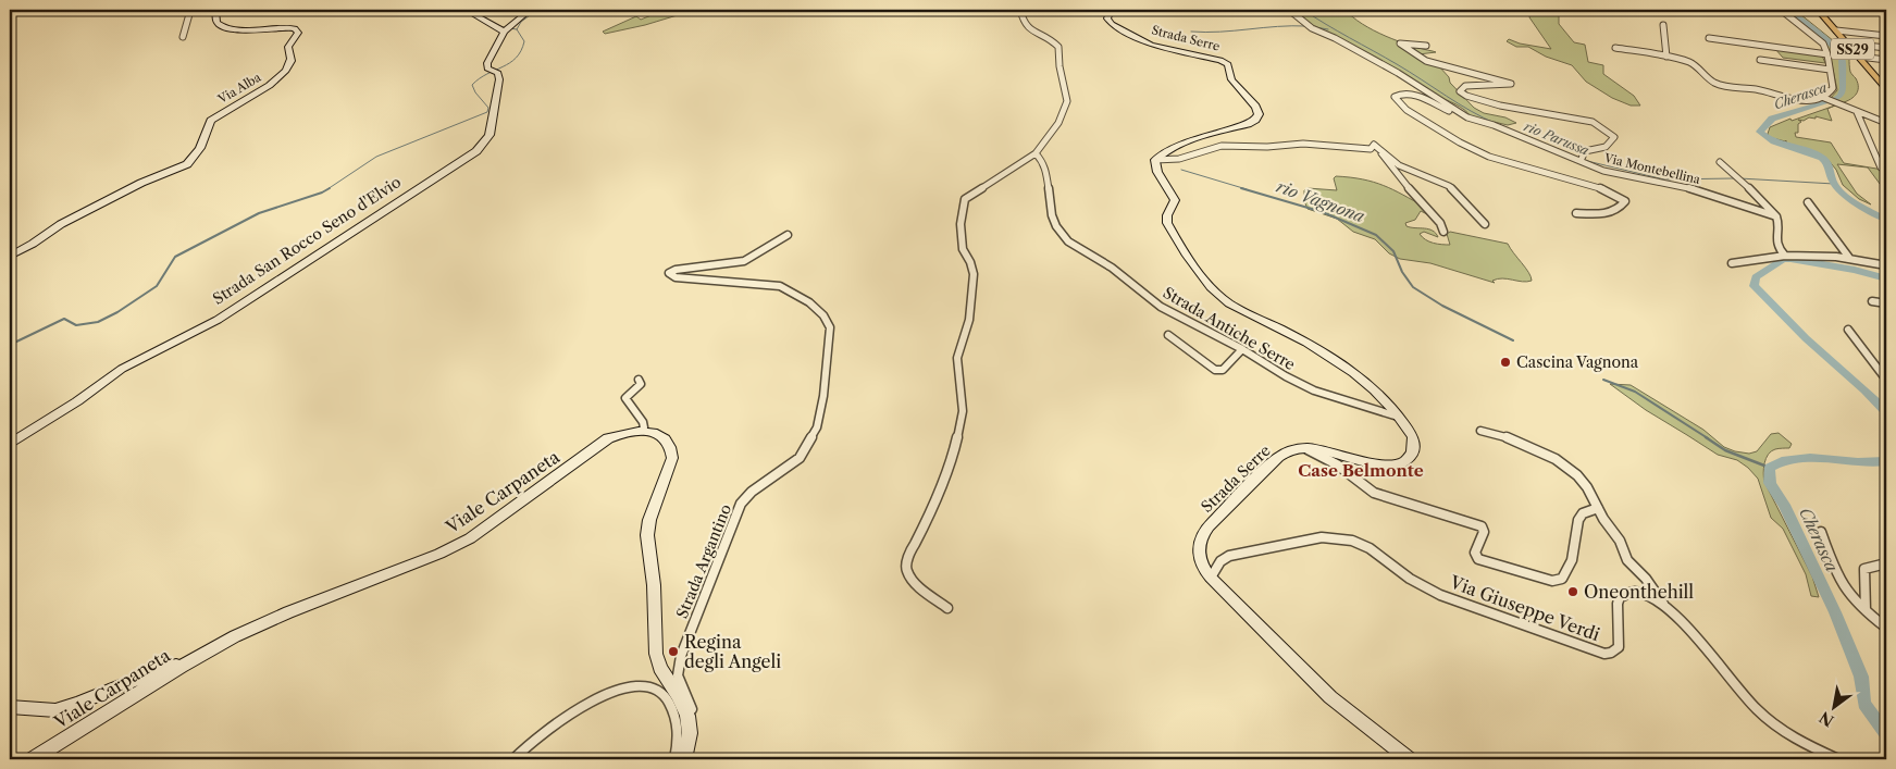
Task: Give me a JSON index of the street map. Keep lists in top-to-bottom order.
{
  "streets": {
    "main road": [
      "Strada Serre",
      "SS29",
      "Via Alba",
      "Strada San Rocco Seno d'Elvio",
      "Viale Carpaneta"
    ],
    "street": [
      "Via Montebellina",
      "Strada Antiche Serre",
      "Strada Argantino",
      "Via Giuseppe Verdi"
    ]
  },
  "crossings": [
    ["Strada Serre", "Strada Antiche Serre"],
    ["Strada Serre", "Via Giuseppe Verdi"]
  ],
  "districts": ["Case Belmonte"],
  "water": ["Cherasca", "rio Parussa", "rio Vagnona"],
  "places": ["Cascina Vagnona", "Oneonthehill", "Regina degli Angeli"],
  "north": "bottom left"
}
